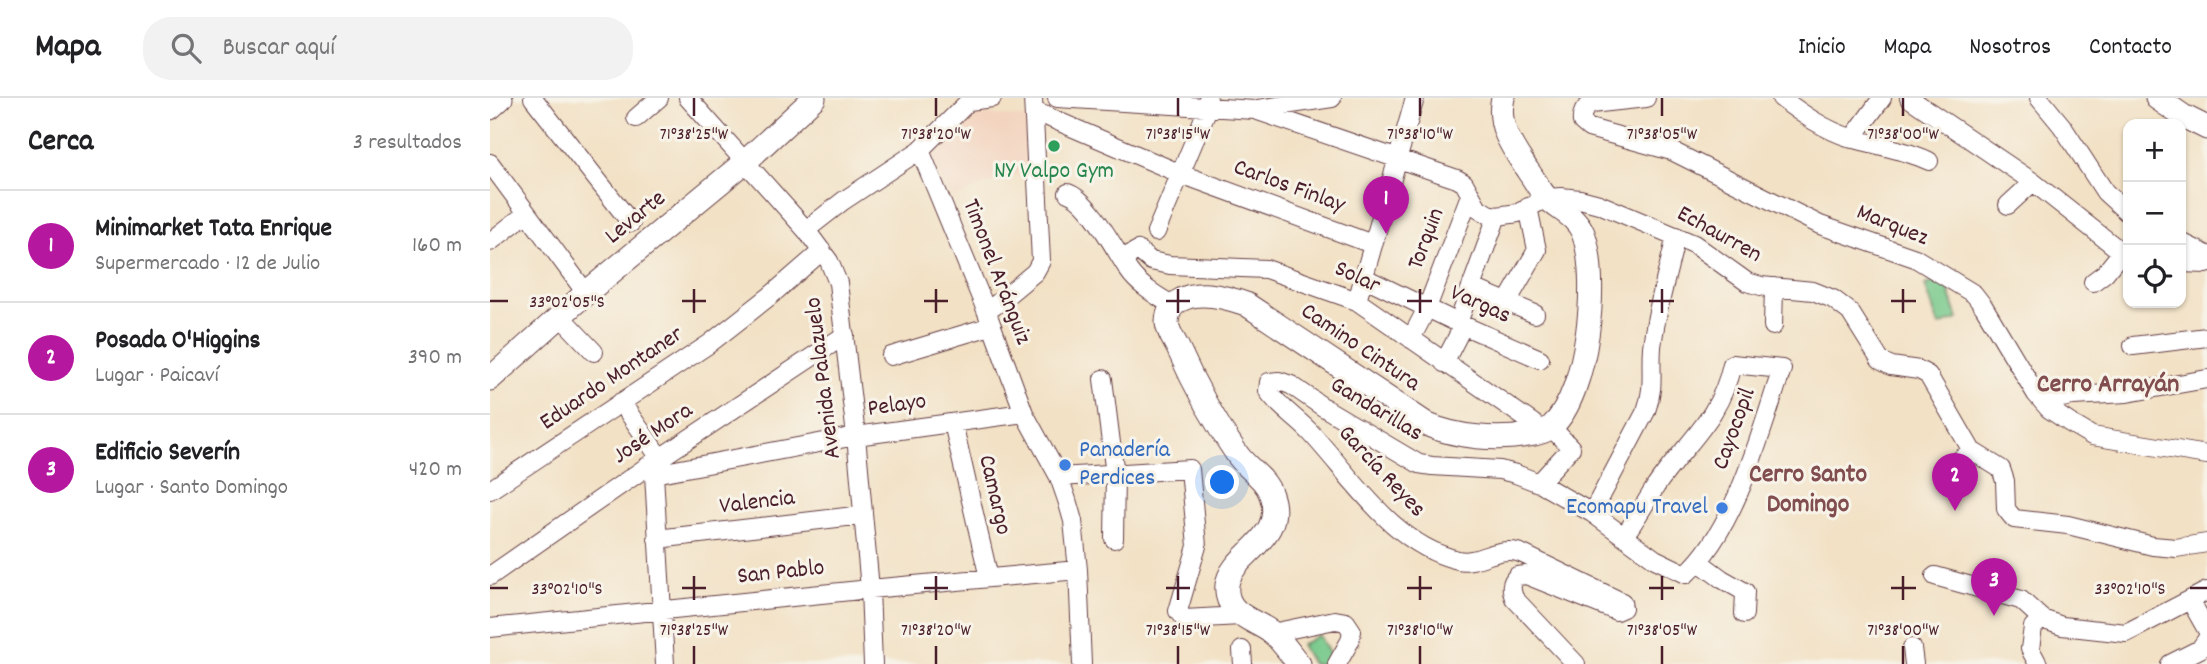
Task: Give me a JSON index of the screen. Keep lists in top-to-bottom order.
{
  "streets": {
    "main road": ["Levarte", "Camino Cintura"],
    "street": [
      "Carlos Finlay",
      "Marquez",
      "Echaurren",
      "Torquin",
      "Timonel Aránguiz",
      "Solar",
      "Vargas",
      "Avenida Palazuelo",
      "Eduardo Montaner",
      "Pelayo",
      "Gandarillas",
      "Cayocopil",
      "José Mora",
      "García Reyes",
      "Camargo",
      "Valencia",
      "San Pablo"
    ]
  },
  "crossings": [
    ["Levarte", "Avenida Palazuelo"],
    ["Torquin", "Solar"],
    ["Torquin", "Vargas"],
    ["Timonel Aránguiz", "Pelayo"],
    ["Timonel Aránguiz", "San Pablo"],
    ["Solar", "Camino Cintura"],
    ["Solar", "Gandarillas"],
    ["Avenida Palazuelo", "Eduardo Montaner"],
    ["Avenida Palazuelo", "Pelayo"],
    ["Avenida Palazuelo", "José Mora"],
    ["Avenida Palazuelo", "Valencia"],
    ["Avenida Palazuelo", "San Pablo"],
    ["Pelayo", "José Mora"],
    ["Pelayo", "Camargo"],
    ["Gandarillas", "Cayocopil"],
    ["Gandarillas", "García Reyes"],
    ["Camargo", "San Pablo"]
  ],
  "districts": ["Cerro Arrayán", "Cerro Santo Domingo"],
  "places": ["NY Valpo Gym", "Panadería Perdices", "Ecomapu Travel"],
  "page": {
    "header": "Mapa",
    "search": "Buscar aquí",
    "nav": [
      "Inicio",
      "Mapa",
      "Nosotros",
      "Contacto"
    ],
    "heading": ["Cerca", "3 resultados"],
    "map_buttons": ["+", "−"],
    "pins": ["1", "2", "3"],
    "list": [
      {
        "mark": "1",
        "name": "Minimarket Tata Enrique",
        "note": "Supermercado · 12 de Julio",
        "value": "160 m"
      },
      {
        "mark": "2",
        "name": "Posada O'Higgins",
        "note": "Lugar · Paicaví",
        "value": "390 m"
      },
      {
        "mark": "3",
        "name": "Edificio Severín",
        "note": "Lugar · Santo Domingo",
        "value": "420 m"
      }
    ]
  },
  "coordinates": [
    "71°38'25\"W",
    "71°38'20\"W",
    "71°38'15\"W",
    "71°38'10\"W",
    "71°38'05\"W",
    "71°38'00\"W",
    "33°02'05\"S",
    "33°02'10\"S"
  ]
}
